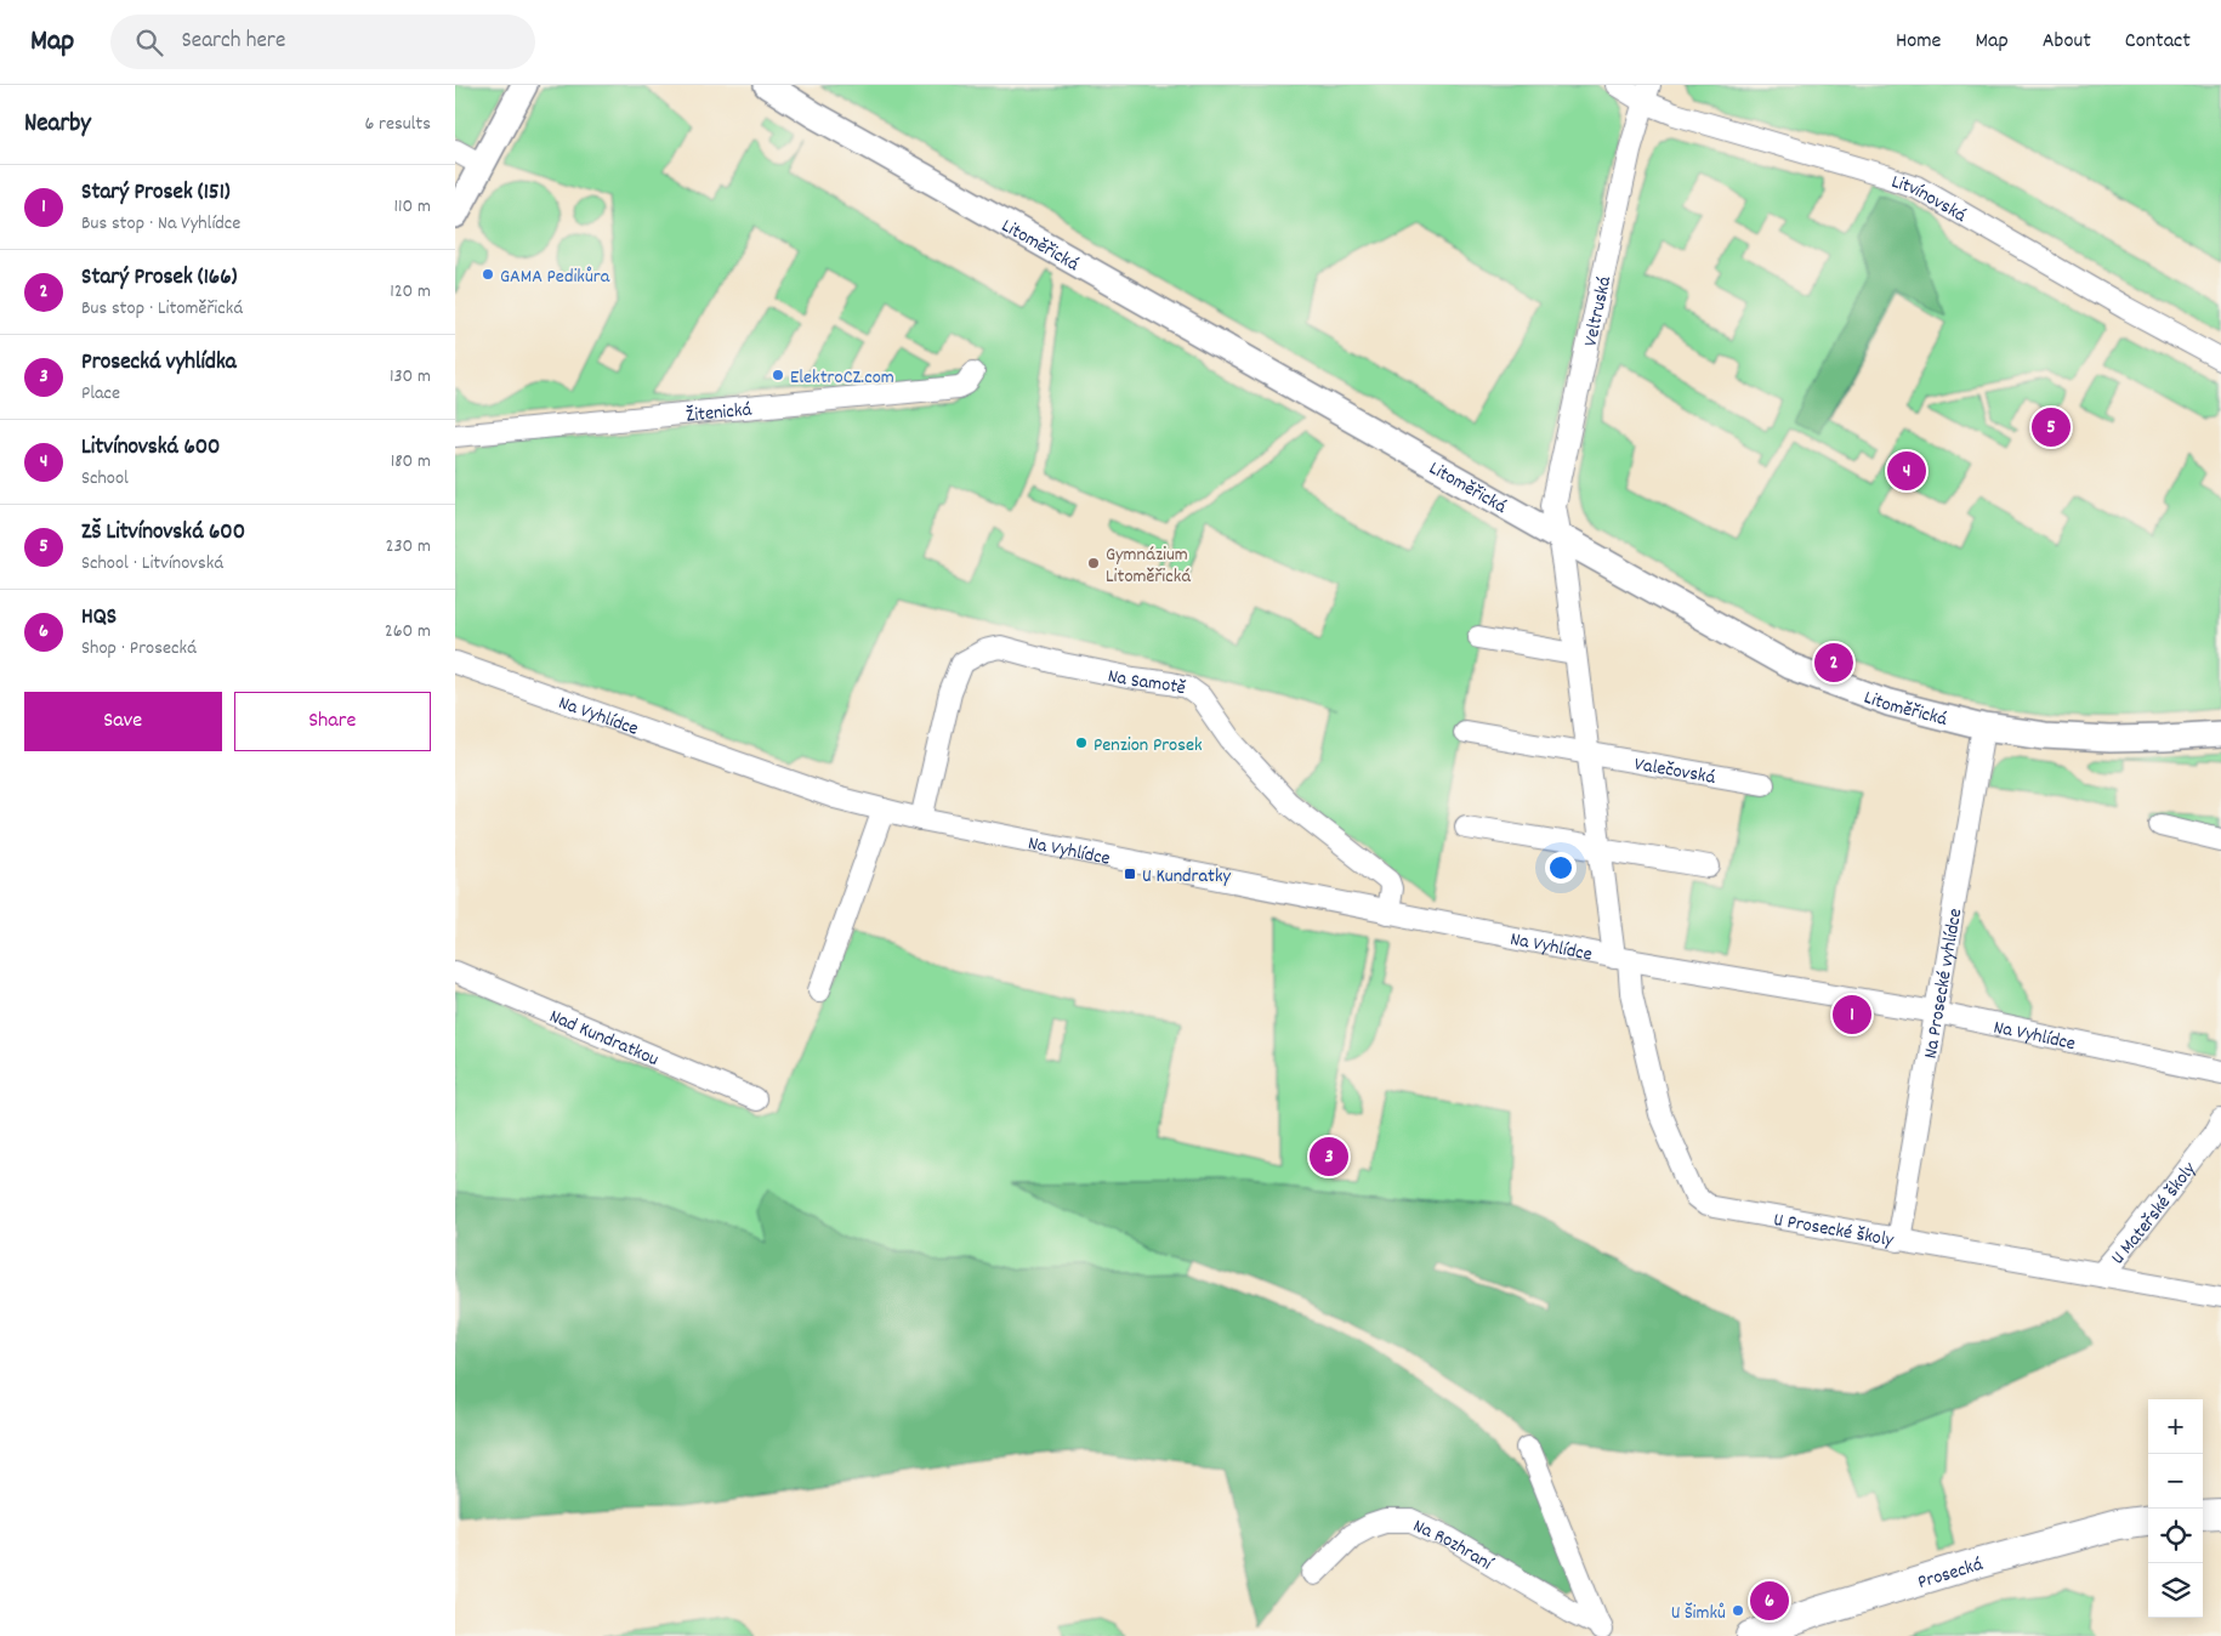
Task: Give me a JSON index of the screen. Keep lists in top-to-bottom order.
{
  "streets": {
    "main road": ["Prosecká"],
    "street": [
      "Litvínovská",
      "Litoměřická",
      "Veltruská",
      "Žitenická",
      "Na Samotě",
      "Na Vyhlídce",
      "Valečovská",
      "Na Prosecké vyhlídce",
      "Nad Kundratkou",
      "U Mateřské školy",
      "U Prosecké školy",
      "Na Rozhraní"
    ]
  },
  "crossings": [
    ["Litvínovská", "Veltruská"],
    ["Litoměřická", "Veltruská"],
    ["Litoměřická", "Na Prosecké vyhlídce"],
    ["Na Samotě", "Na Vyhlídce"],
    ["Na Vyhlídce", "Na Prosecké vyhlídce"],
    ["Na Vyhlídce", "U Prosecké školy"],
    ["Na Prosecké vyhlídce", "U Prosecké školy"],
    ["U Mateřské školy", "U Prosecké školy"]
  ],
  "places": {
    "other": [
      "GAMA Pedikůra",
      "ElektroCZ.com",
      "Gymnázium Litoměřická",
      "Penzion Prosek",
      "U Šimků"
    ],
    "transit": ["U Kundratky"]
  },
  "page": {
    "header": "Map",
    "search": "Search here",
    "nav": [
      "Home",
      "Map",
      "About",
      "Contact"
    ],
    "heading": ["Nearby", "6 results"],
    "list": [
      {
        "mark": "1",
        "name": "Starý Prosek (151)",
        "note": "Bus stop · Na Vyhlídce",
        "value": "110 m"
      },
      {
        "mark": "2",
        "name": "Starý Prosek (166)",
        "note": "Bus stop · Litoměřická",
        "value": "120 m"
      },
      {
        "mark": "3",
        "name": "Prosecká vyhlídka",
        "note": "Place",
        "value": "130 m"
      },
      {
        "mark": "4",
        "name": "Litvínovská 600",
        "note": "School",
        "value": "180 m"
      },
      {
        "mark": "5",
        "name": "ZŠ Litvínovská 600",
        "note": "School · Litvínovská",
        "value": "230 m"
      },
      {
        "mark": "6",
        "name": "HQS",
        "note": "Shop · Prosecká",
        "value": "260 m"
      }
    ],
    "pins": [
      "5",
      "4",
      "2",
      "1",
      "3",
      "6"
    ],
    "buttons": ["Save", "Share"],
    "map_buttons": ["+", "−"]
  }
}
